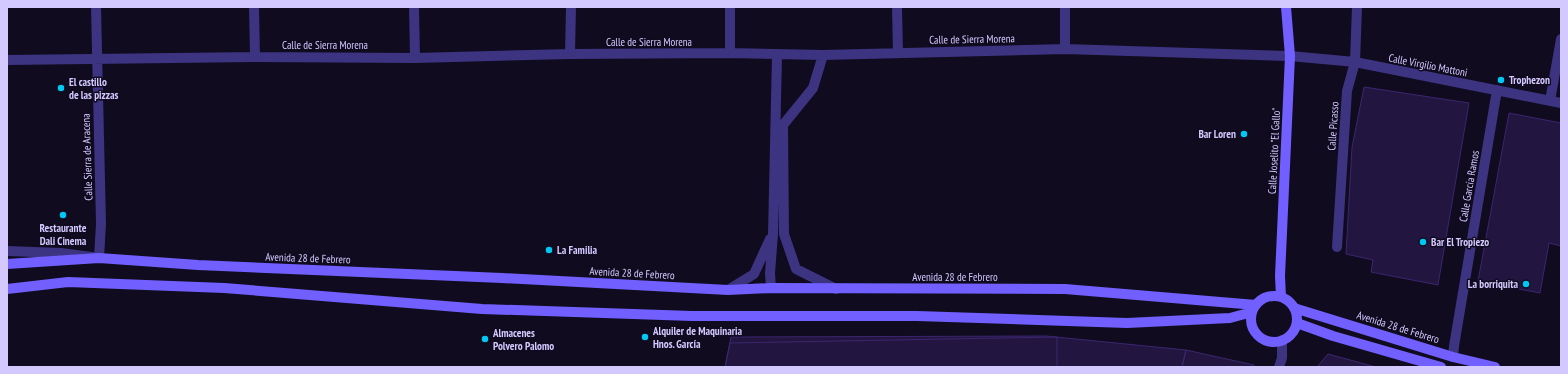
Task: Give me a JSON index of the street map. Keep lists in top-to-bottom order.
{
  "streets": {
    "main road": ["Calle Joselito \"El Gallo\"", "Avenida 28 de Febrero"],
    "street": [
      "Calle de Sierra Morena",
      "Calle Virgilio Mattoni",
      "Calle Picasso",
      "Calle Sierra de Aracena",
      "Calle García Ramos"
    ]
  },
  "crossings": [
    ["Calle de Sierra Morena", "Calle Virgilio Mattoni"],
    ["Calle de Sierra Morena", "Calle Joselito \"El Gallo\""],
    ["Calle de Sierra Morena", "Calle Sierra de Aracena"],
    ["Calle Virgilio Mattoni", "Calle Picasso"],
    ["Calle Virgilio Mattoni", "Calle Joselito \"El Gallo\""],
    ["Calle Virgilio Mattoni", "Calle García Ramos"],
    ["Calle Joselito \"El Gallo\"", "Avenida 28 de Febrero"],
    ["Calle Sierra de Aracena", "Avenida 28 de Febrero"],
    ["Calle García Ramos", "Avenida 28 de Febrero"]
  ],
  "places": [
    "Trophezon",
    "El castillo de las pizzas",
    "Bar Loren",
    "Restaurante Dali Cinema",
    "Bar El Tropiezo",
    "La Familia",
    "La borriquita",
    "Alquiler de Maquinaria Hnos. García",
    "Almacenes Polvero Palomo"
  ]
}
